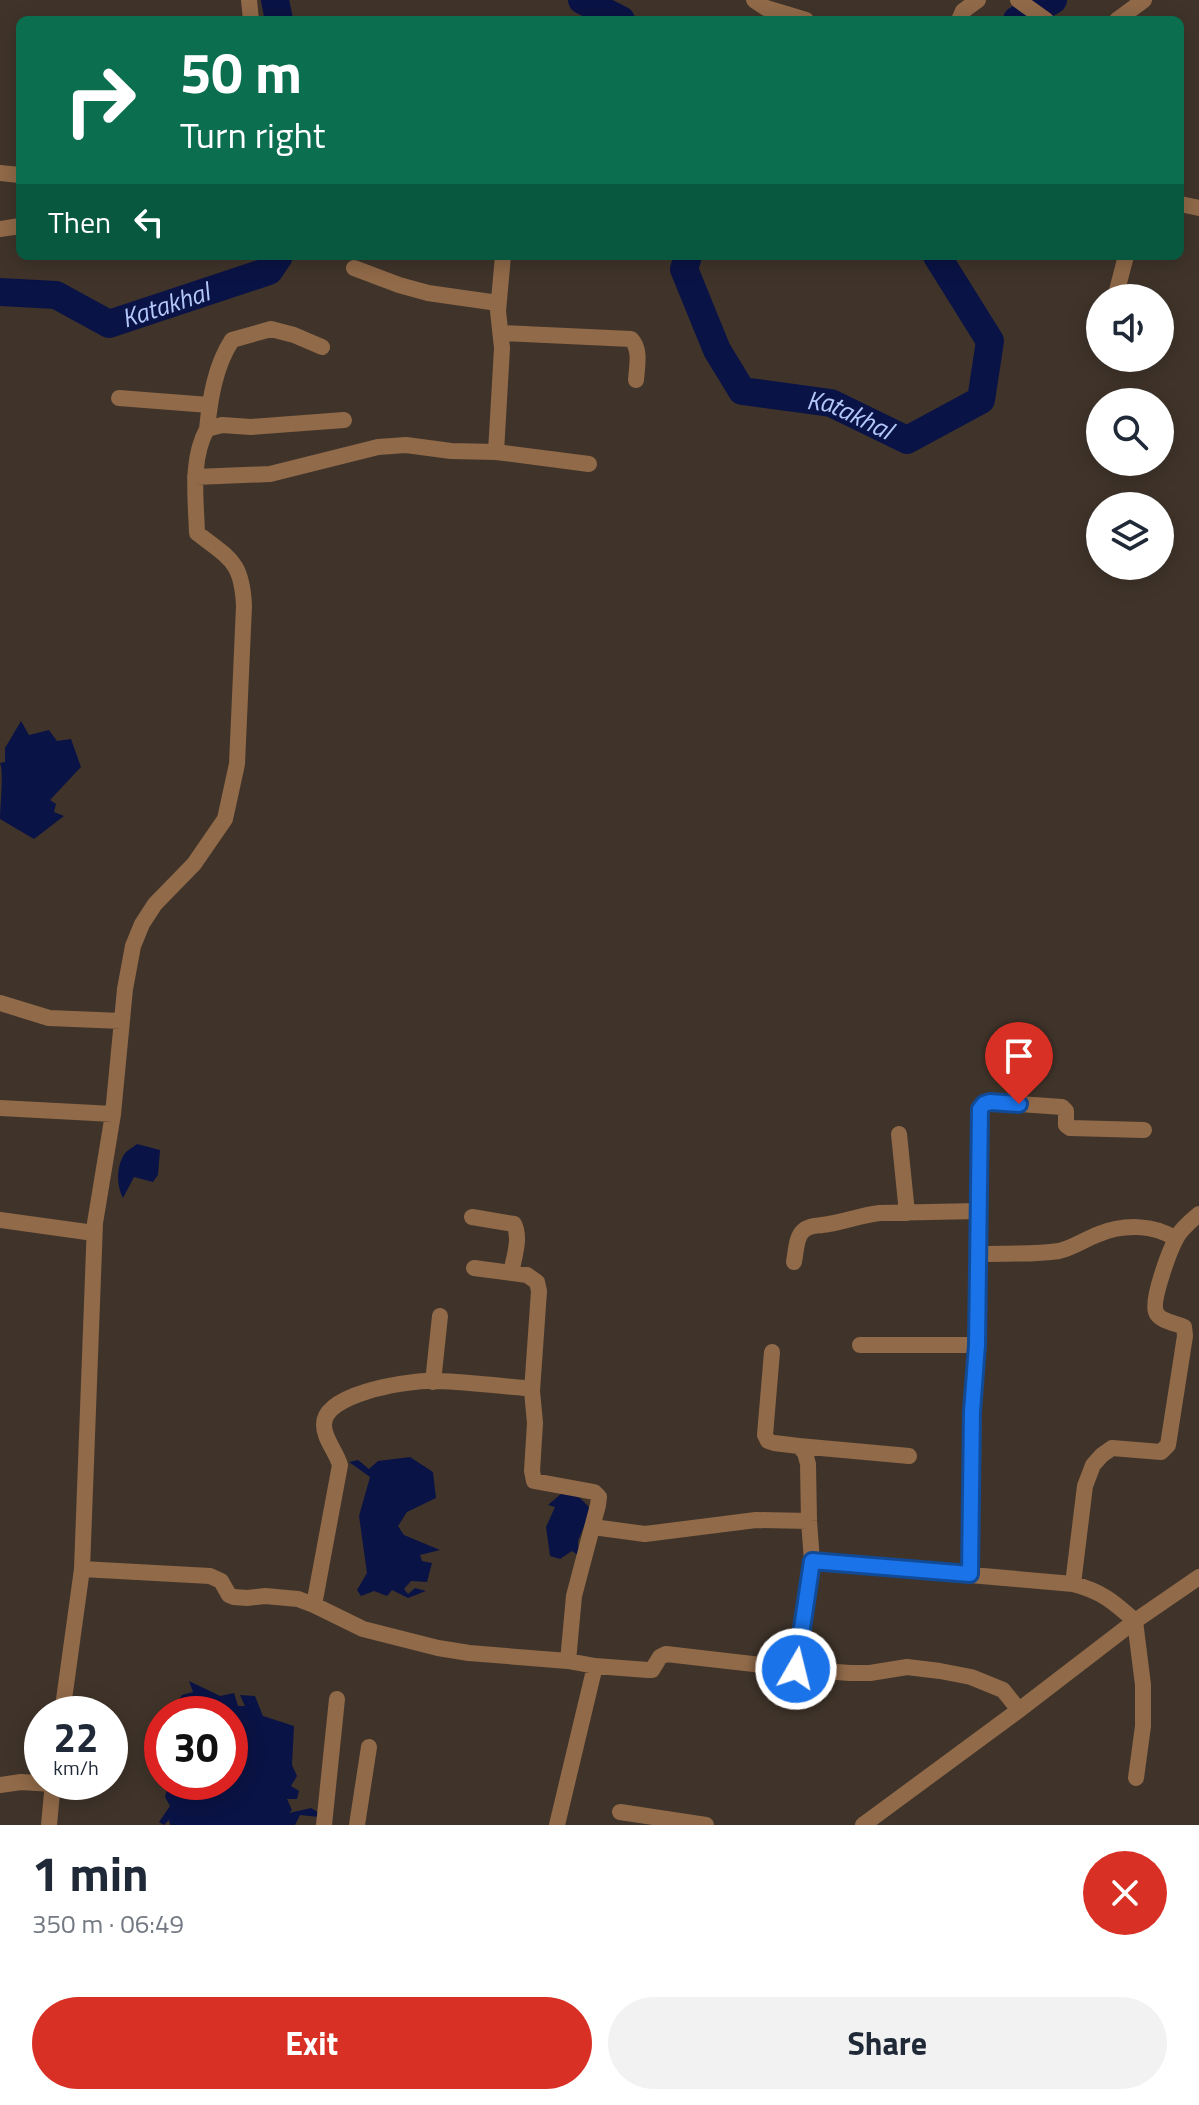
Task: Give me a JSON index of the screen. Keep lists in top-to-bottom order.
{
  "water": ["Katakhal"],
  "page": {
    "turn": ["50 m", "Turn right"],
    "then": "Then",
    "speed": "22 km/h",
    "limit": "30",
    "heading": ["1 min", "350 m · 06:49"],
    "buttons": ["Exit", "Share"]
  }
}
